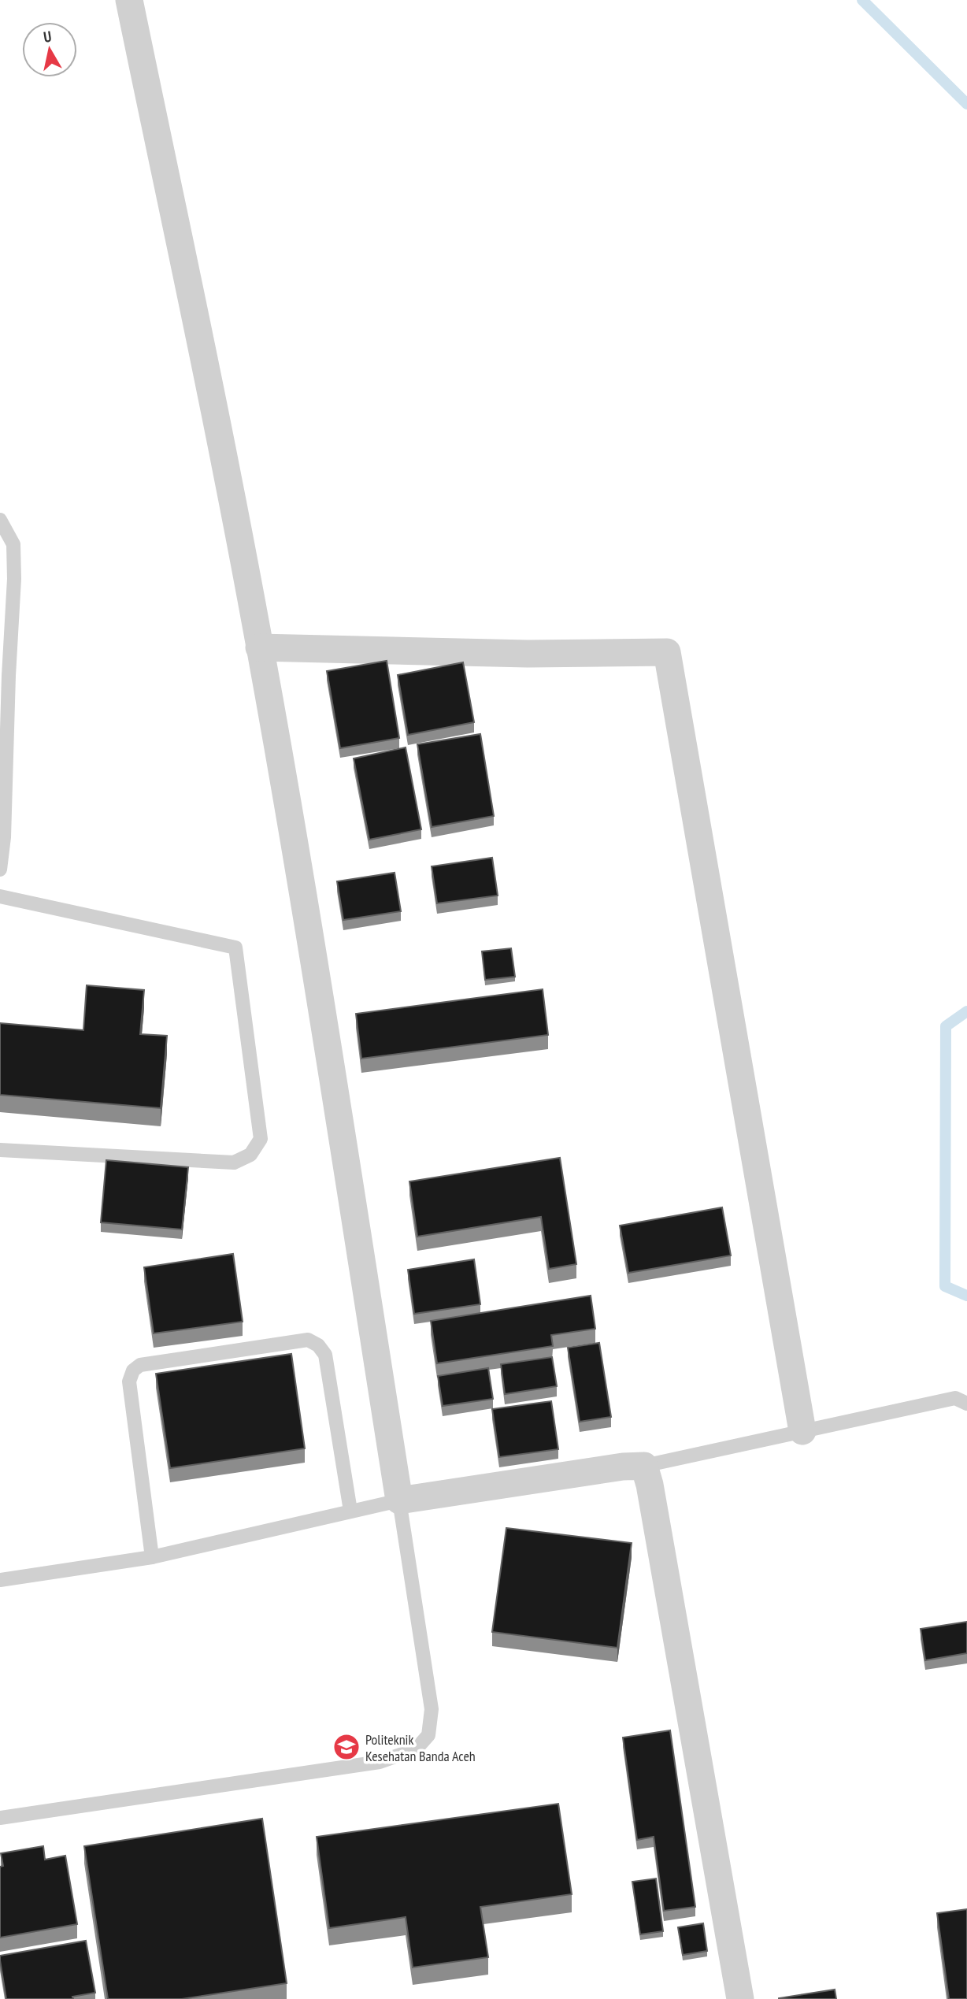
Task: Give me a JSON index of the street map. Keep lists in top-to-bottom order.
{
  "places": {
    "school or university": ["Politeknik Kesehatan Banda Aceh"]
  },
  "north": "top"
}
